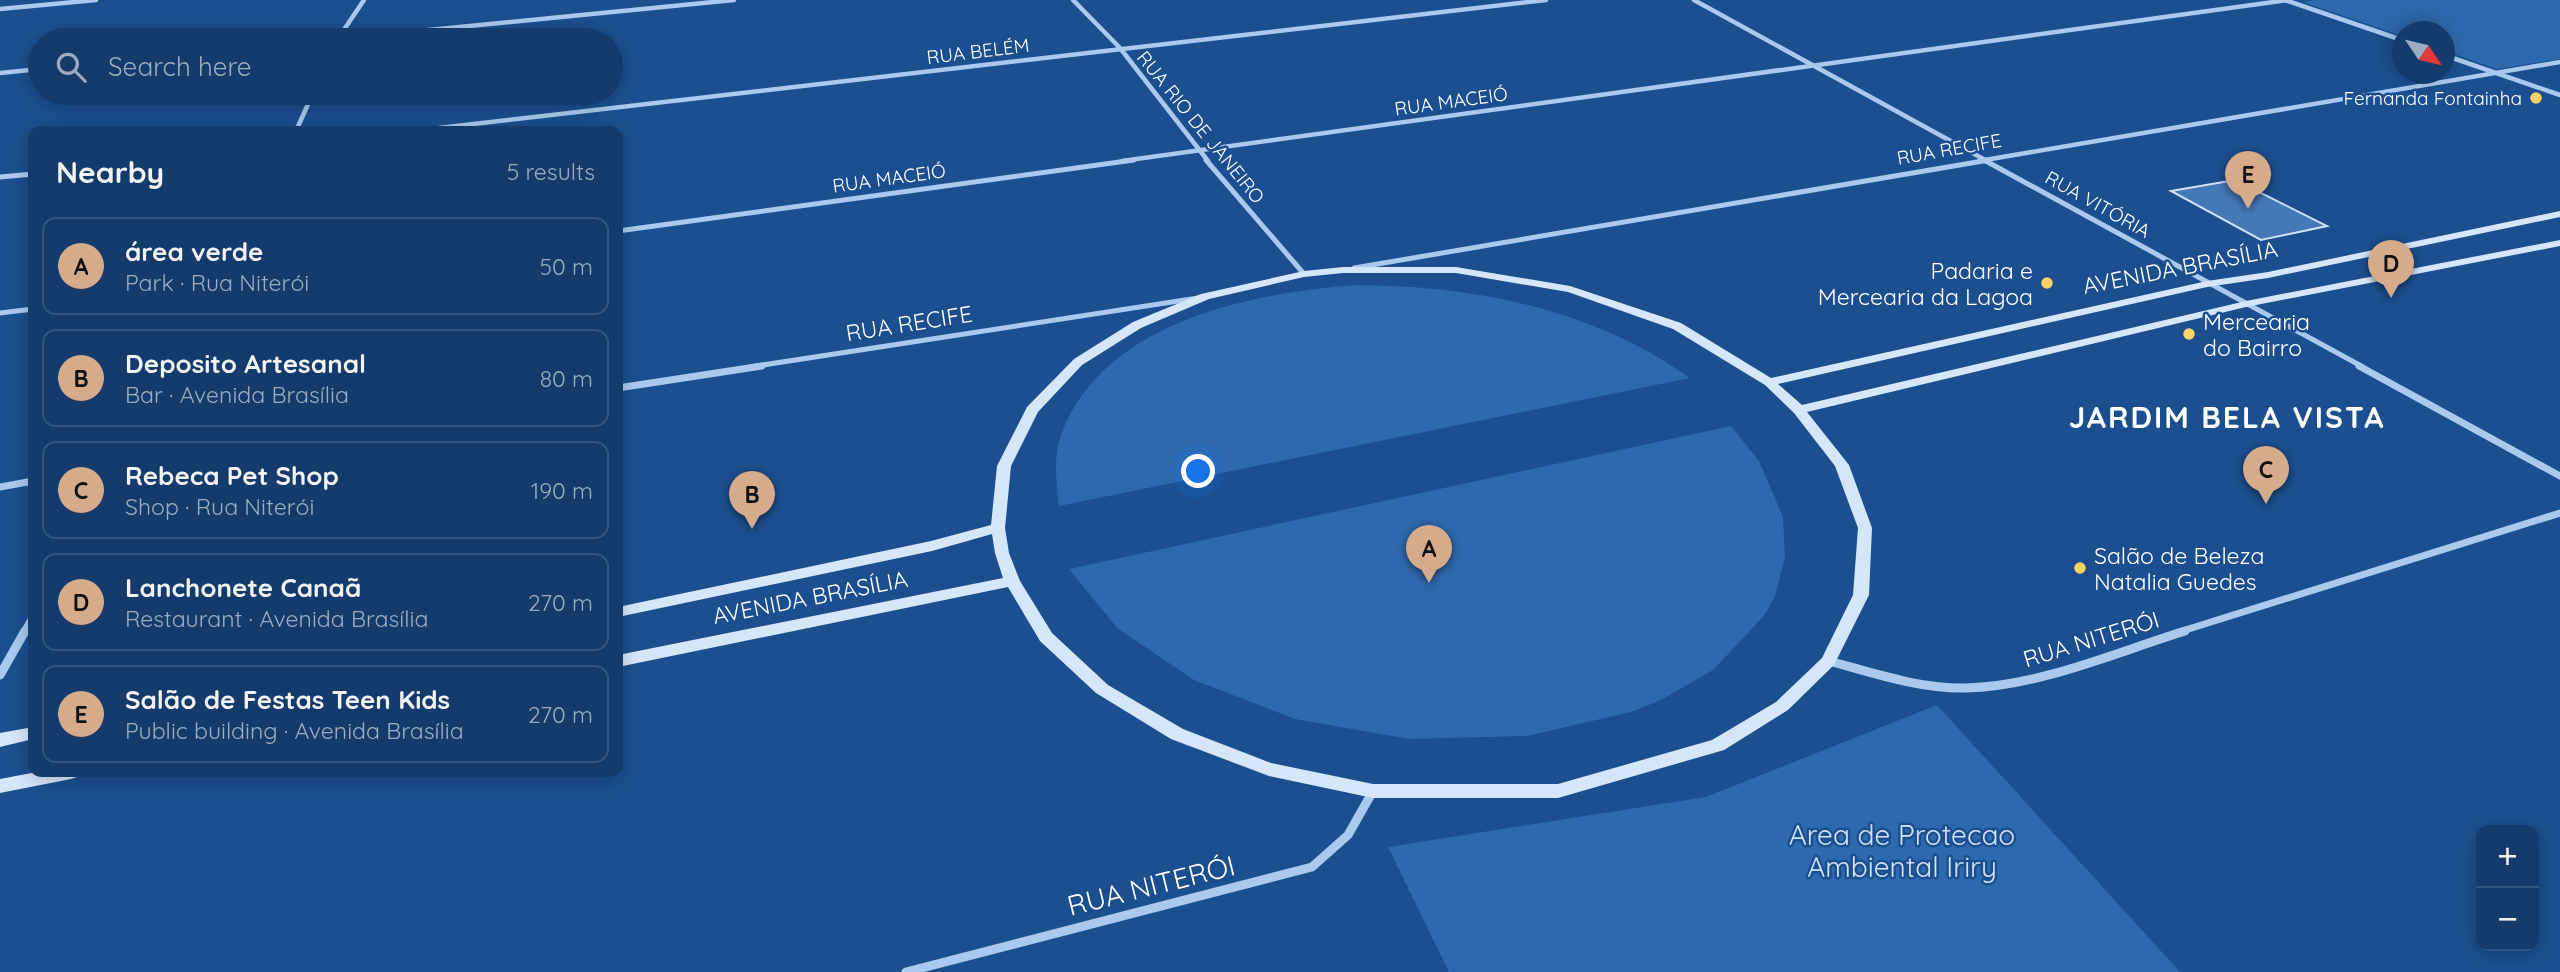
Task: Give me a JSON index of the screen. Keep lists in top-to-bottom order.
{
  "streets": {
    "street": [
      "RUA BELÉM",
      "RUA MACEIÓ",
      "RUA RIO DE JANEIRO",
      "RUA RECIFE",
      "RUA VITÓRIA",
      "AVENIDA BRASÍLIA",
      "RUA NITERÓI"
    ]
  },
  "crossings": [
    ["RUA BELÉM", "RUA RIO DE JANEIRO"],
    ["RUA MACEIÓ", "RUA RIO DE JANEIRO"],
    ["RUA MACEIÓ", "RUA VITÓRIA"],
    ["RUA RECIFE", "RUA VITÓRIA"],
    ["RUA VITÓRIA", "AVENIDA BRASÍLIA"]
  ],
  "districts": ["JARDIM BELA VISTA"],
  "parks": ["Area de Protecao Ambiental Iriry"],
  "places": [
    "Fernanda Fontainha",
    "Padaria e Mercearia da Lagoa",
    "Mercearia do Bairro",
    "Salão de Beleza Natalia Guedes"
  ],
  "north": "bottom right",
  "page": {
    "search": "Search here",
    "heading": ["Nearby", "5 results"],
    "pins": [
      "E",
      "D",
      "C",
      "B",
      "A"
    ],
    "list": [
      {
        "mark": "A",
        "name": "área verde",
        "note": "Park · Rua Niterói",
        "value": "50 m"
      },
      {
        "mark": "B",
        "name": "Deposito Artesanal",
        "note": "Bar · Avenida Brasília",
        "value": "80 m"
      },
      {
        "mark": "C",
        "name": "Rebeca Pet Shop",
        "note": "Shop · Rua Niterói",
        "value": "190 m"
      },
      {
        "mark": "D",
        "name": "Lanchonete Canaã",
        "note": "Restaurant · Avenida Brasília",
        "value": "270 m"
      },
      {
        "mark": "E",
        "name": "Salão de Festas Teen Kids",
        "note": "Public building · Avenida Brasília",
        "value": "270 m"
      }
    ],
    "map_buttons": ["+", "−"]
  }
}
